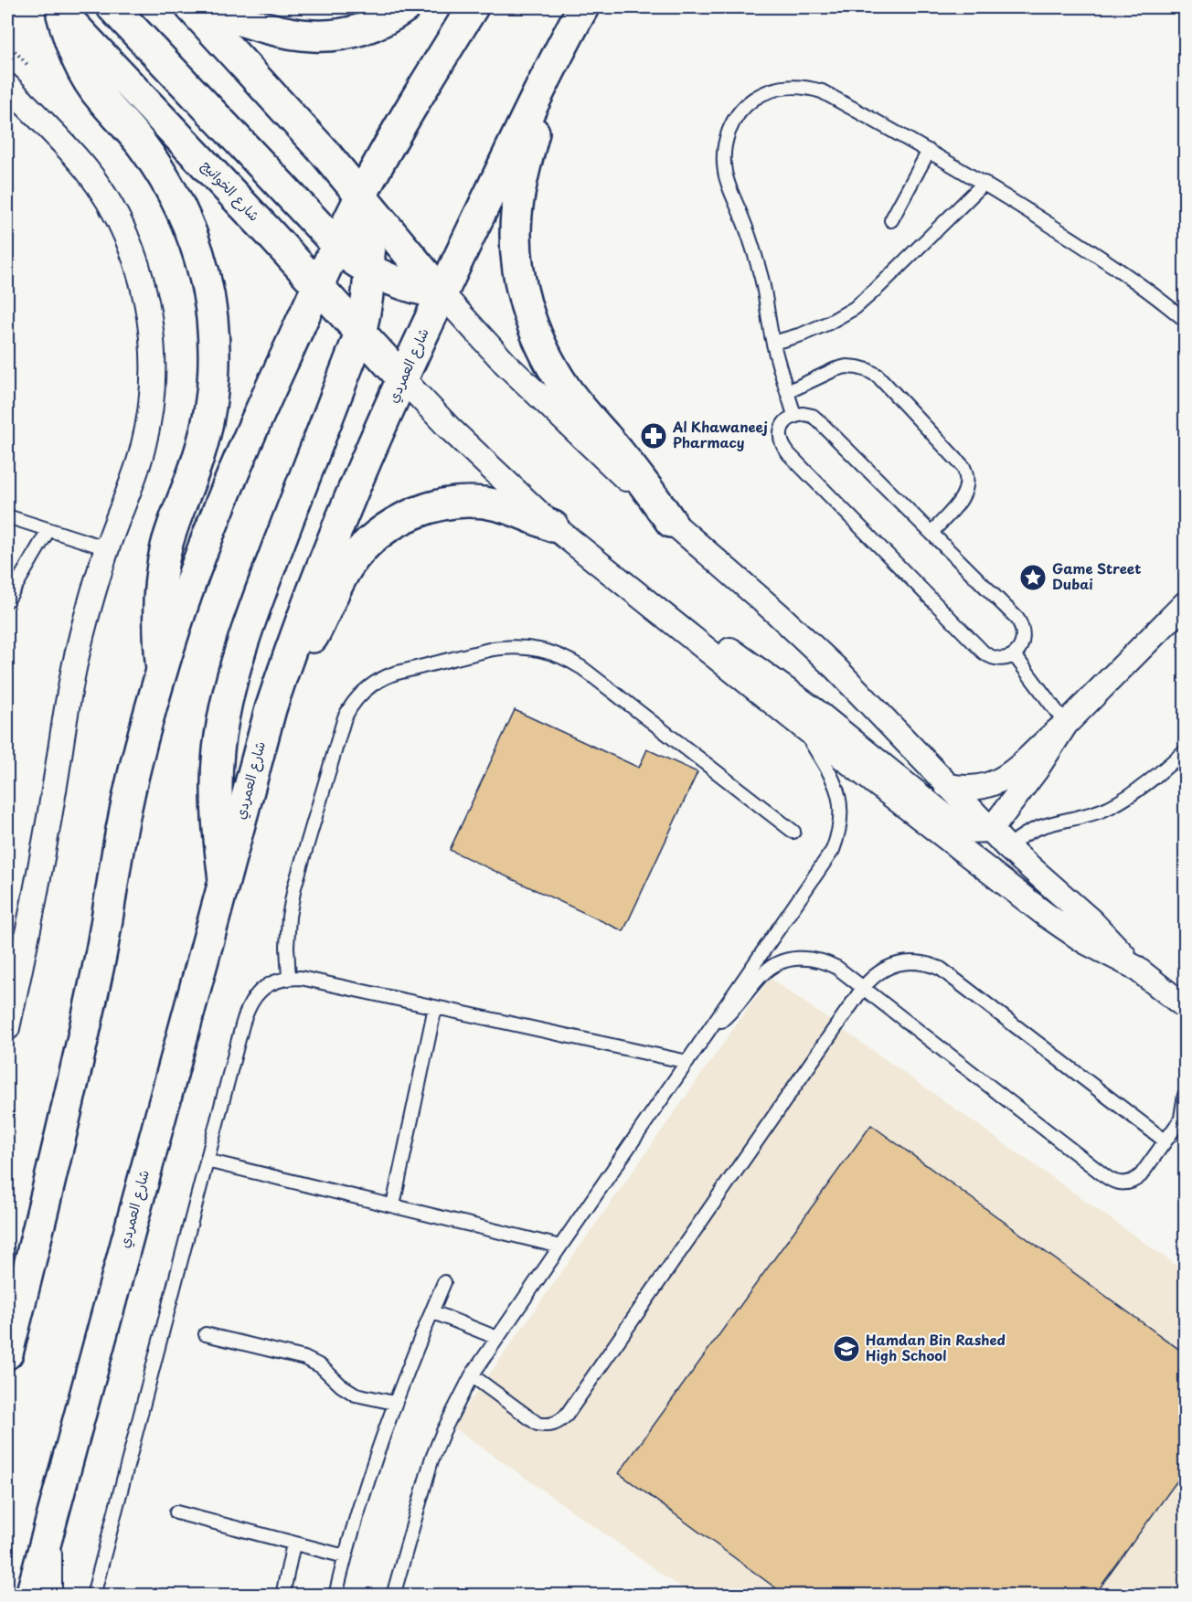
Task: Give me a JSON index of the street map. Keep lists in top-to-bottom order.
{
  "streets": {
    "main road": ["شارع الخوانيج", "شارع العمردي"]
  },
  "crossings": [
    ["شارع الخوانيج", "شارع العمردي"]
  ],
  "places": {
    "pharmacy": ["Al Khawaneej Pharmacy"],
    "place": ["Game Street Dubai"],
    "school or university": ["Hamdan Bin Rashed High School"]
  }
}
